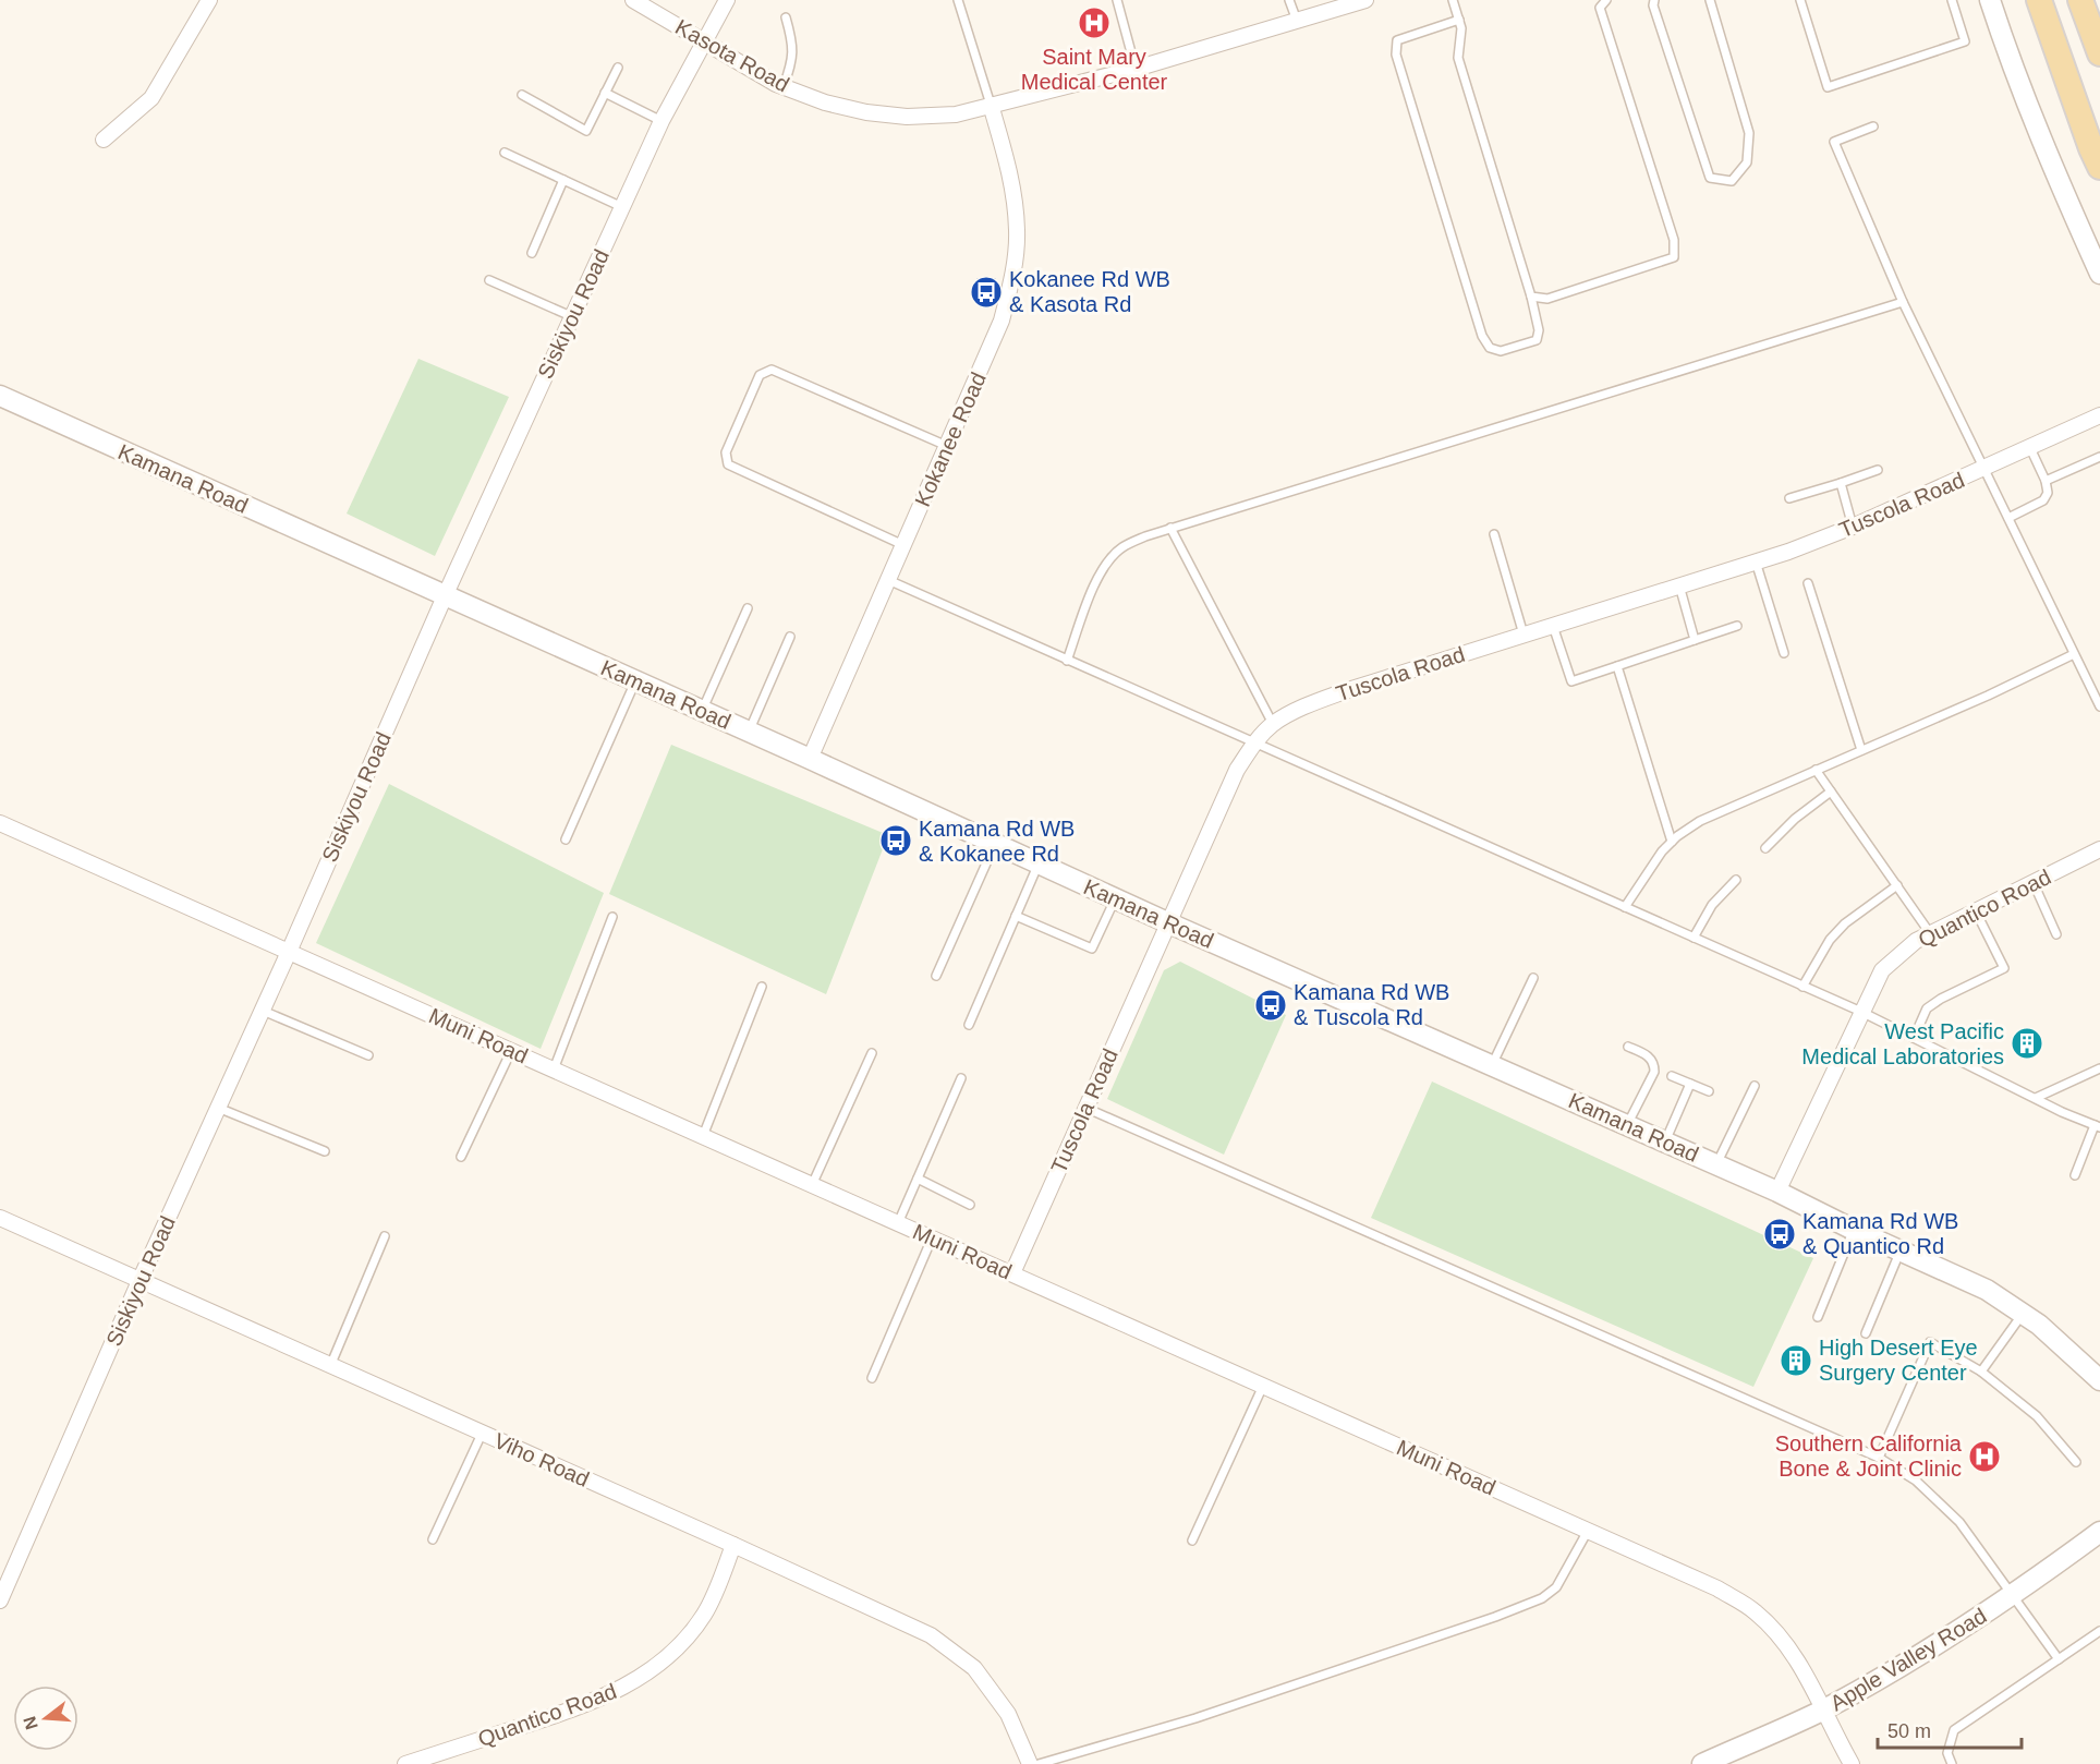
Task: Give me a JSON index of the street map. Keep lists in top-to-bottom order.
{
  "streets": {
    "street": [
      "Kasota Road",
      "Siskiyou Road",
      "Kokanee Road",
      "Kamana Road",
      "Tuscola Road",
      "Quantico Road",
      "Muni Road",
      "Viho Road",
      "Apple Valley Road"
    ]
  },
  "crossings": [
    ["Kasota Road", "Siskiyou Road"],
    ["Kasota Road", "Kokanee Road"],
    ["Siskiyou Road", "Kamana Road"],
    ["Siskiyou Road", "Muni Road"],
    ["Siskiyou Road", "Viho Road"],
    ["Kokanee Road", "Kamana Road"],
    ["Kamana Road", "Tuscola Road"],
    ["Kamana Road", "Quantico Road"],
    ["Tuscola Road", "Muni Road"],
    ["Quantico Road", "Viho Road"],
    ["Muni Road", "Apple Valley Road"]
  ],
  "places": {
    "hospital": ["Saint Mary Medical Center", "Southern California Bone & Joint Clinic"],
    "bus stop": [
      "Kokanee Rd WB & Kasota Rd",
      "Kamana Rd WB & Kokanee Rd",
      "Kamana Rd WB & Tuscola Rd",
      "Kamana Rd WB & Quantico Rd"
    ],
    "building": ["West Pacific Medical Laboratories", "High Desert Eye Surgery Center"]
  },
  "scale_bar": "50 m",
  "north": "left"
}
